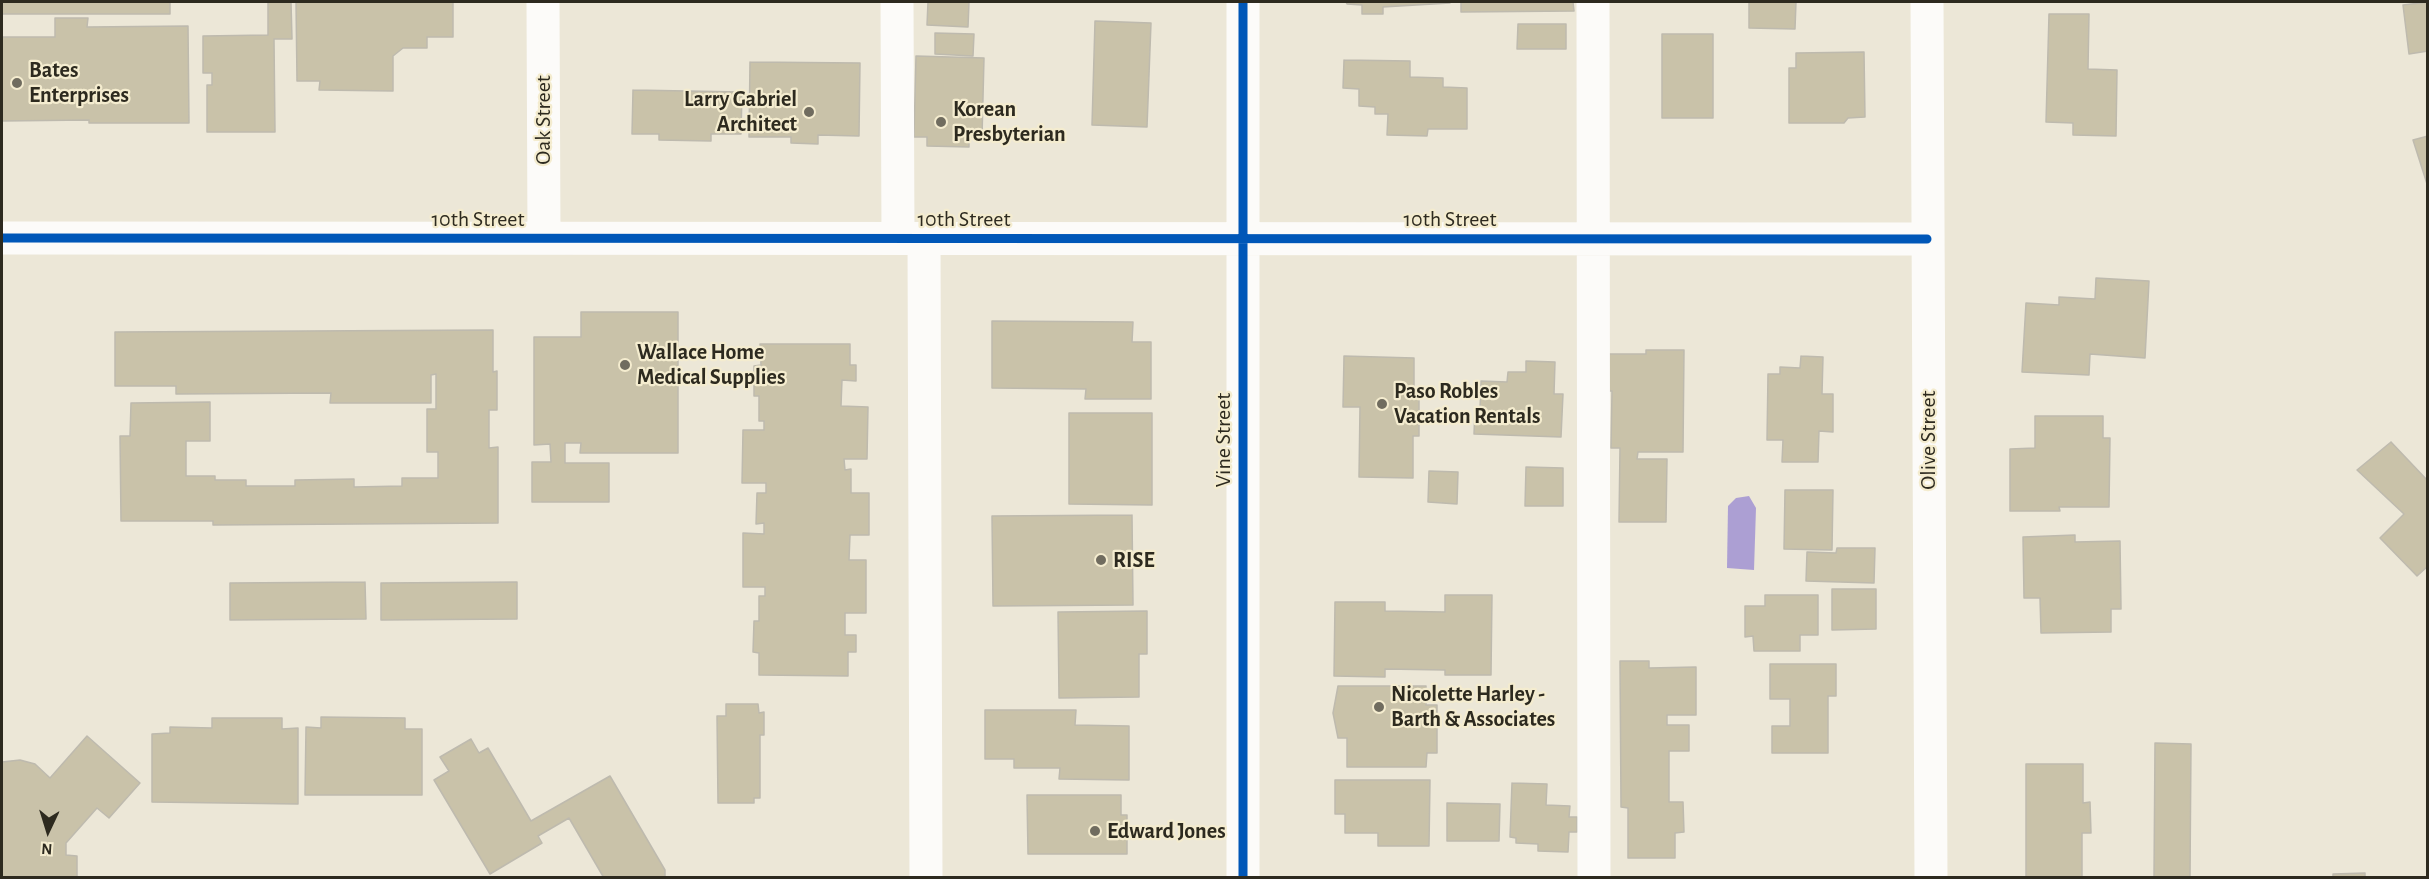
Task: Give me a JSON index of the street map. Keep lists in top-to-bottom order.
{
  "streets": {
    "street": [
      "Oak Street",
      "10th Street",
      "Vine Street",
      "Olive Street"
    ]
  },
  "crossings": [
    ["Oak Street", "10th Street"],
    ["10th Street", "Vine Street"],
    ["10th Street", "Olive Street"]
  ],
  "places": [
    "Bates Enterprises",
    "Larry Gabriel Architect",
    "Korean Presbyterian",
    "Wallace Home Medical Supplies",
    "Paso Robles Vacation Rentals",
    "RISE",
    "Nicolette Harley - Barth & Associates",
    "Edward Jones"
  ],
  "north": "bottom"
}
